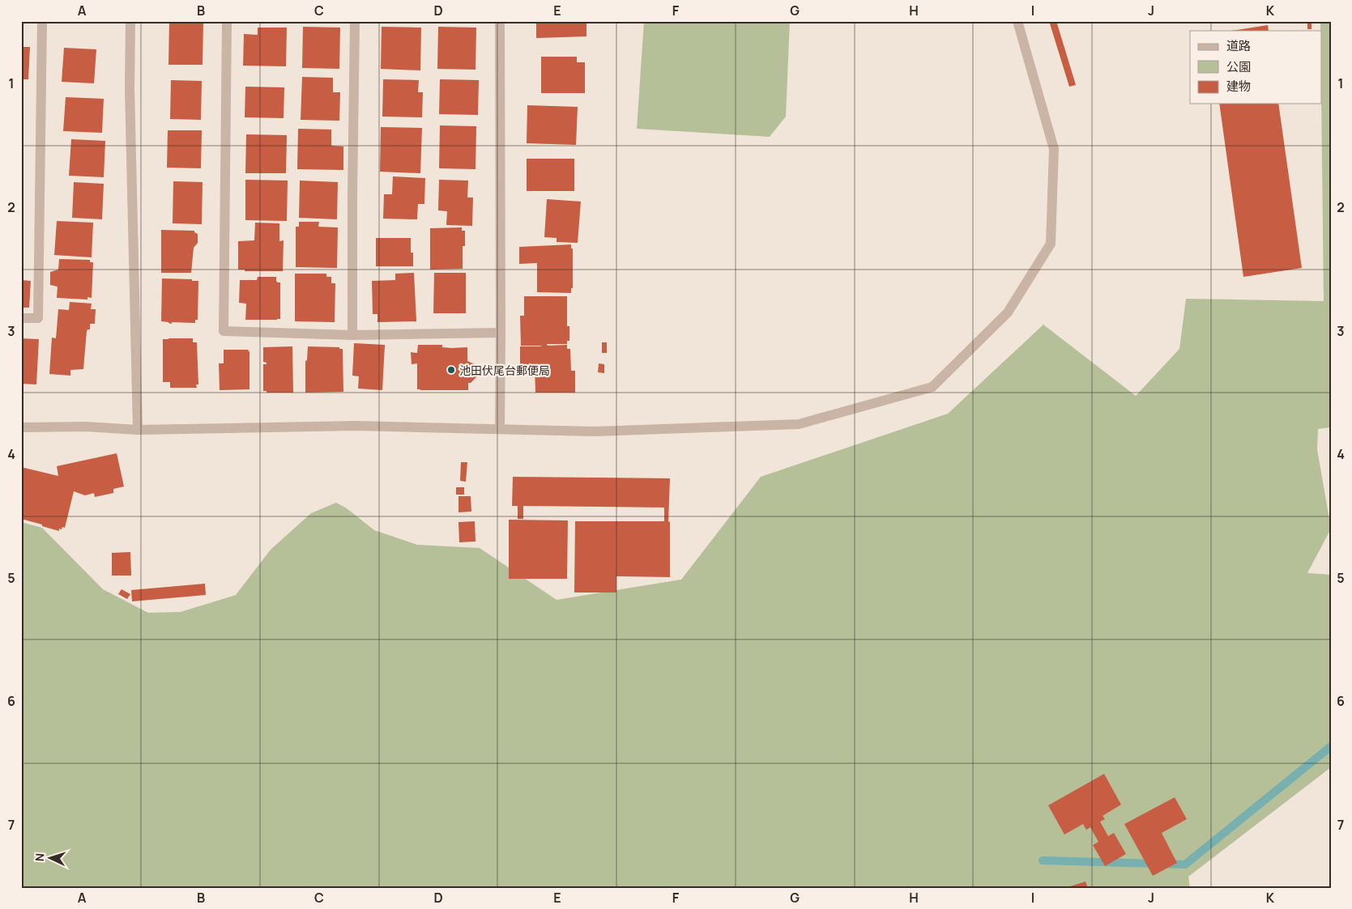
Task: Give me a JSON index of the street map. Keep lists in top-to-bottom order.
{
  "places": ["池田伏尾台郵便局"],
  "legend": ["道路", "公園", "建物"],
  "north": "left",
  "grid": {
    "columns": [
      "A",
      "B",
      "C",
      "D",
      "E",
      "F",
      "G",
      "H",
      "I",
      "J",
      "K"
    ],
    "rows": [
      "1",
      "2",
      "3",
      "4",
      "5",
      "6",
      "7"
    ]
  }
}
